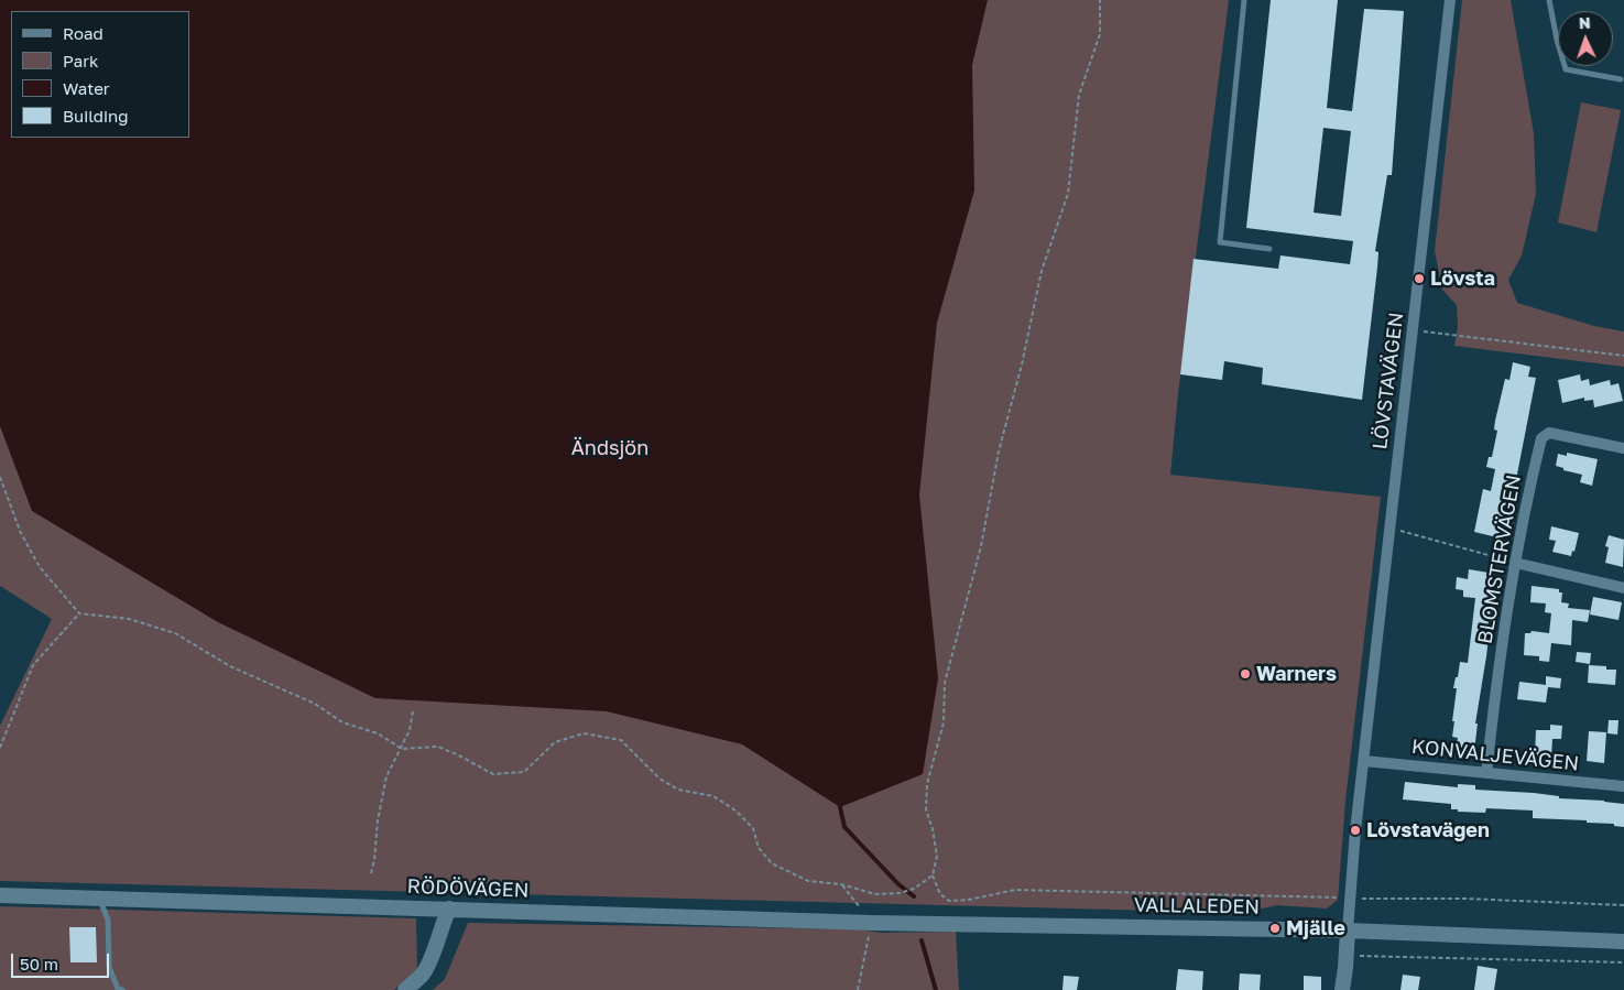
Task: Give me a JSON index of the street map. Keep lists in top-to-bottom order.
{
  "streets": {
    "main road": ["RÖDÖVÄGEN", "VALLALEDEN"],
    "street": ["LÖVSTAVÄGEN", "BLOMSTERVÄGEN", "KONVALJEVÄGEN"]
  },
  "crossings": [
    ["LÖVSTAVÄGEN", "KONVALJEVÄGEN"],
    ["LÖVSTAVÄGEN", "VALLALEDEN"],
    ["BLOMSTERVÄGEN", "KONVALJEVÄGEN"],
    ["RÖDÖVÄGEN", "VALLALEDEN"]
  ],
  "parks": ["Ändsjön"],
  "places": [
    "Lövsta",
    "Warners",
    "Lövstavägen",
    "Mjälle"
  ],
  "legend": [
    "Road",
    "Park",
    "Water",
    "Building"
  ],
  "scale_bar": "50 m",
  "north": "top"
}
